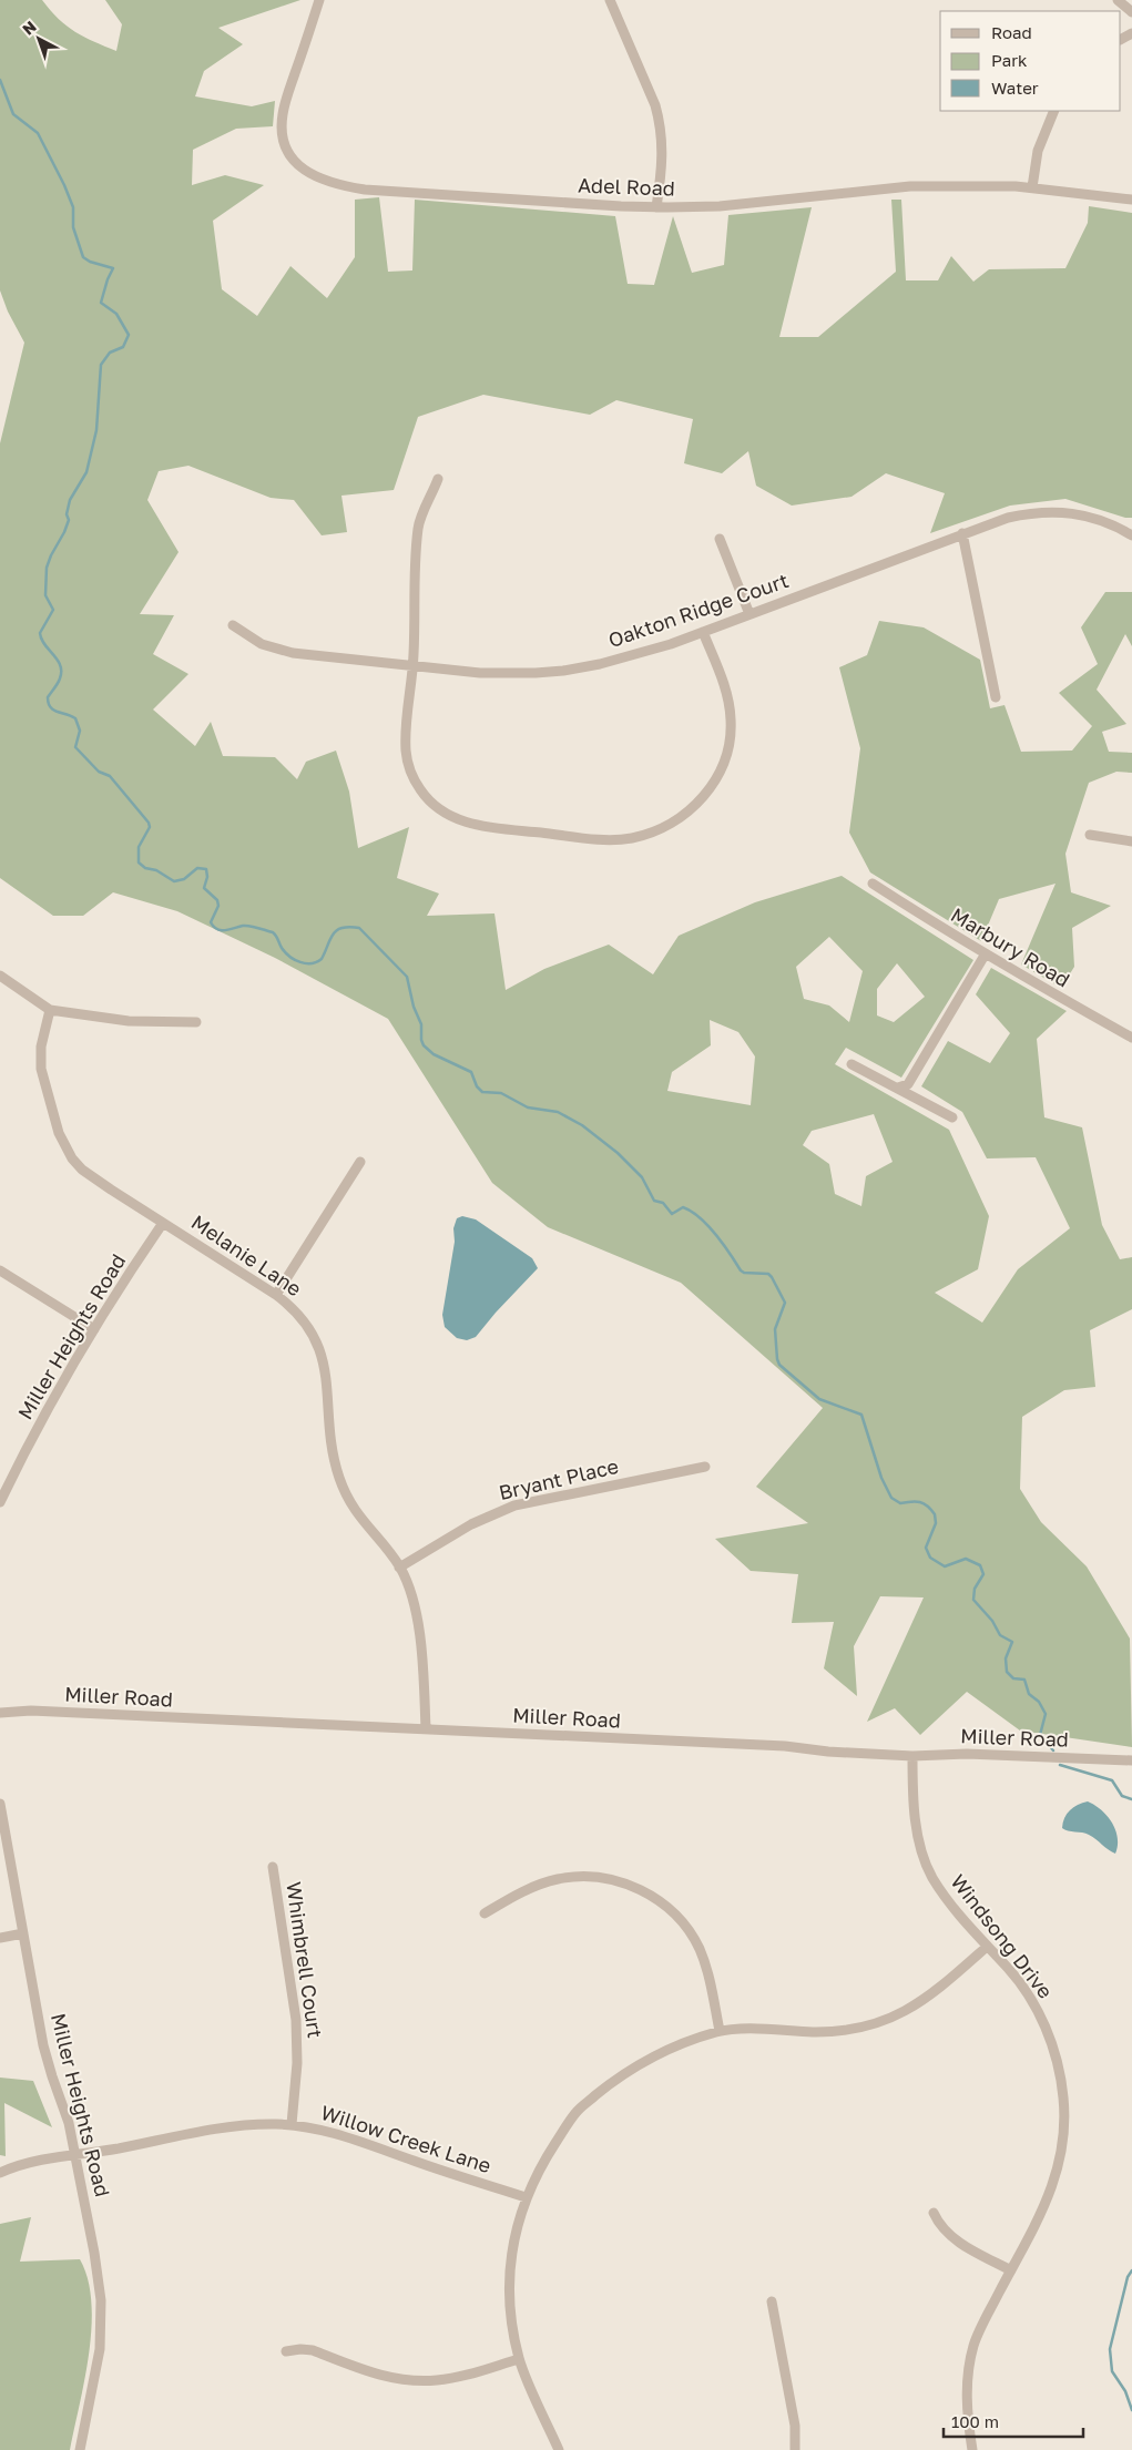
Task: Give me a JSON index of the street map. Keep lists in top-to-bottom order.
{
  "streets": {
    "street": [
      "Adel Road",
      "Oakton Ridge Court",
      "Marbury Road",
      "Melanie Lane",
      "Miller Heights Road",
      "Bryant Place",
      "Miller Road",
      "Windsong Drive",
      "Whimbrell Court",
      "Willow Creek Lane"
    ]
  },
  "crossings": [
    ["Melanie Lane", "Miller Heights Road"],
    ["Melanie Lane", "Bryant Place"],
    ["Melanie Lane", "Miller Road"],
    ["Miller Heights Road", "Willow Creek Lane"],
    ["Miller Road", "Windsong Drive"],
    ["Whimbrell Court", "Willow Creek Lane"]
  ],
  "legend": ["Road", "Park", "Water"],
  "scale_bar": "100 m",
  "north": "top left"
}
